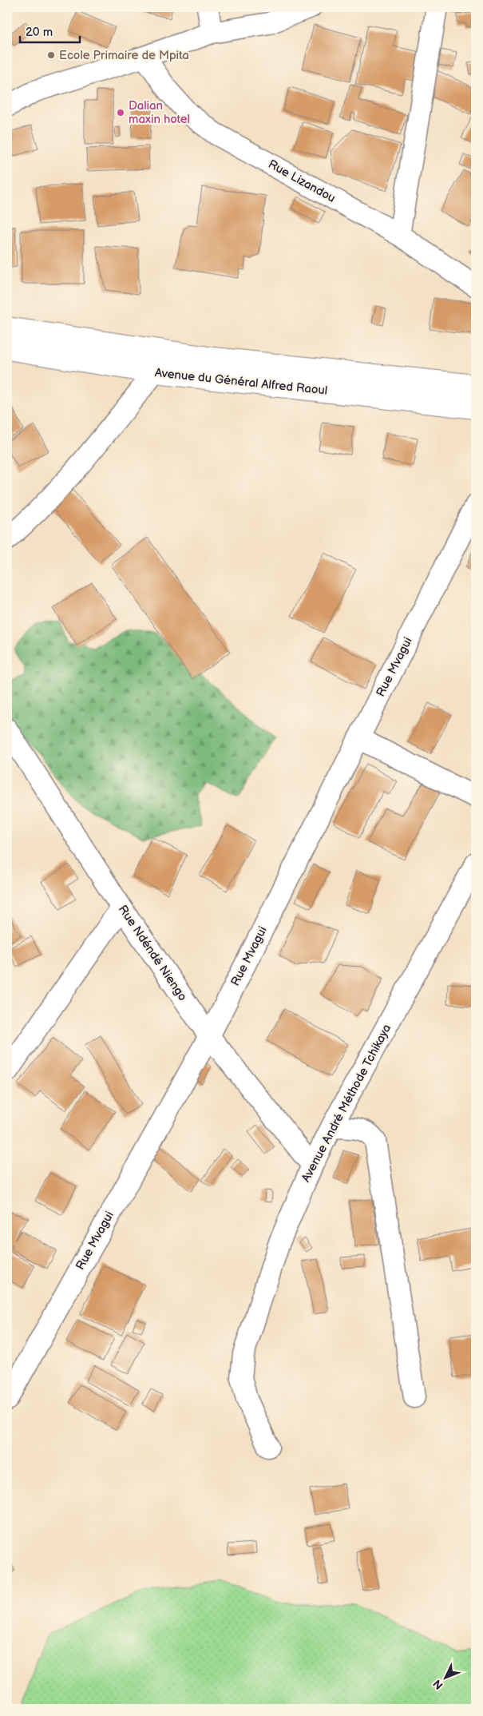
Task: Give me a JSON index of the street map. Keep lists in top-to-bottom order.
{
  "streets": {
    "street": [
      "Rue Lizandou",
      "Avenue du Général Alfred Raoul",
      "Rue Mvagui",
      "Rue Ndéndé Niengo",
      "Avenue André Méthode Tchikaya"
    ]
  },
  "crossings": [
    ["Rue Mvagui", "Rue Ndéndé Niengo"],
    ["Rue Ndéndé Niengo", "Avenue André Méthode Tchikaya"]
  ],
  "places": ["Ecole Primaire de Mpita", "Dalian maxin hotel"],
  "scale_bar": "20 m",
  "north": "bottom left"
}
